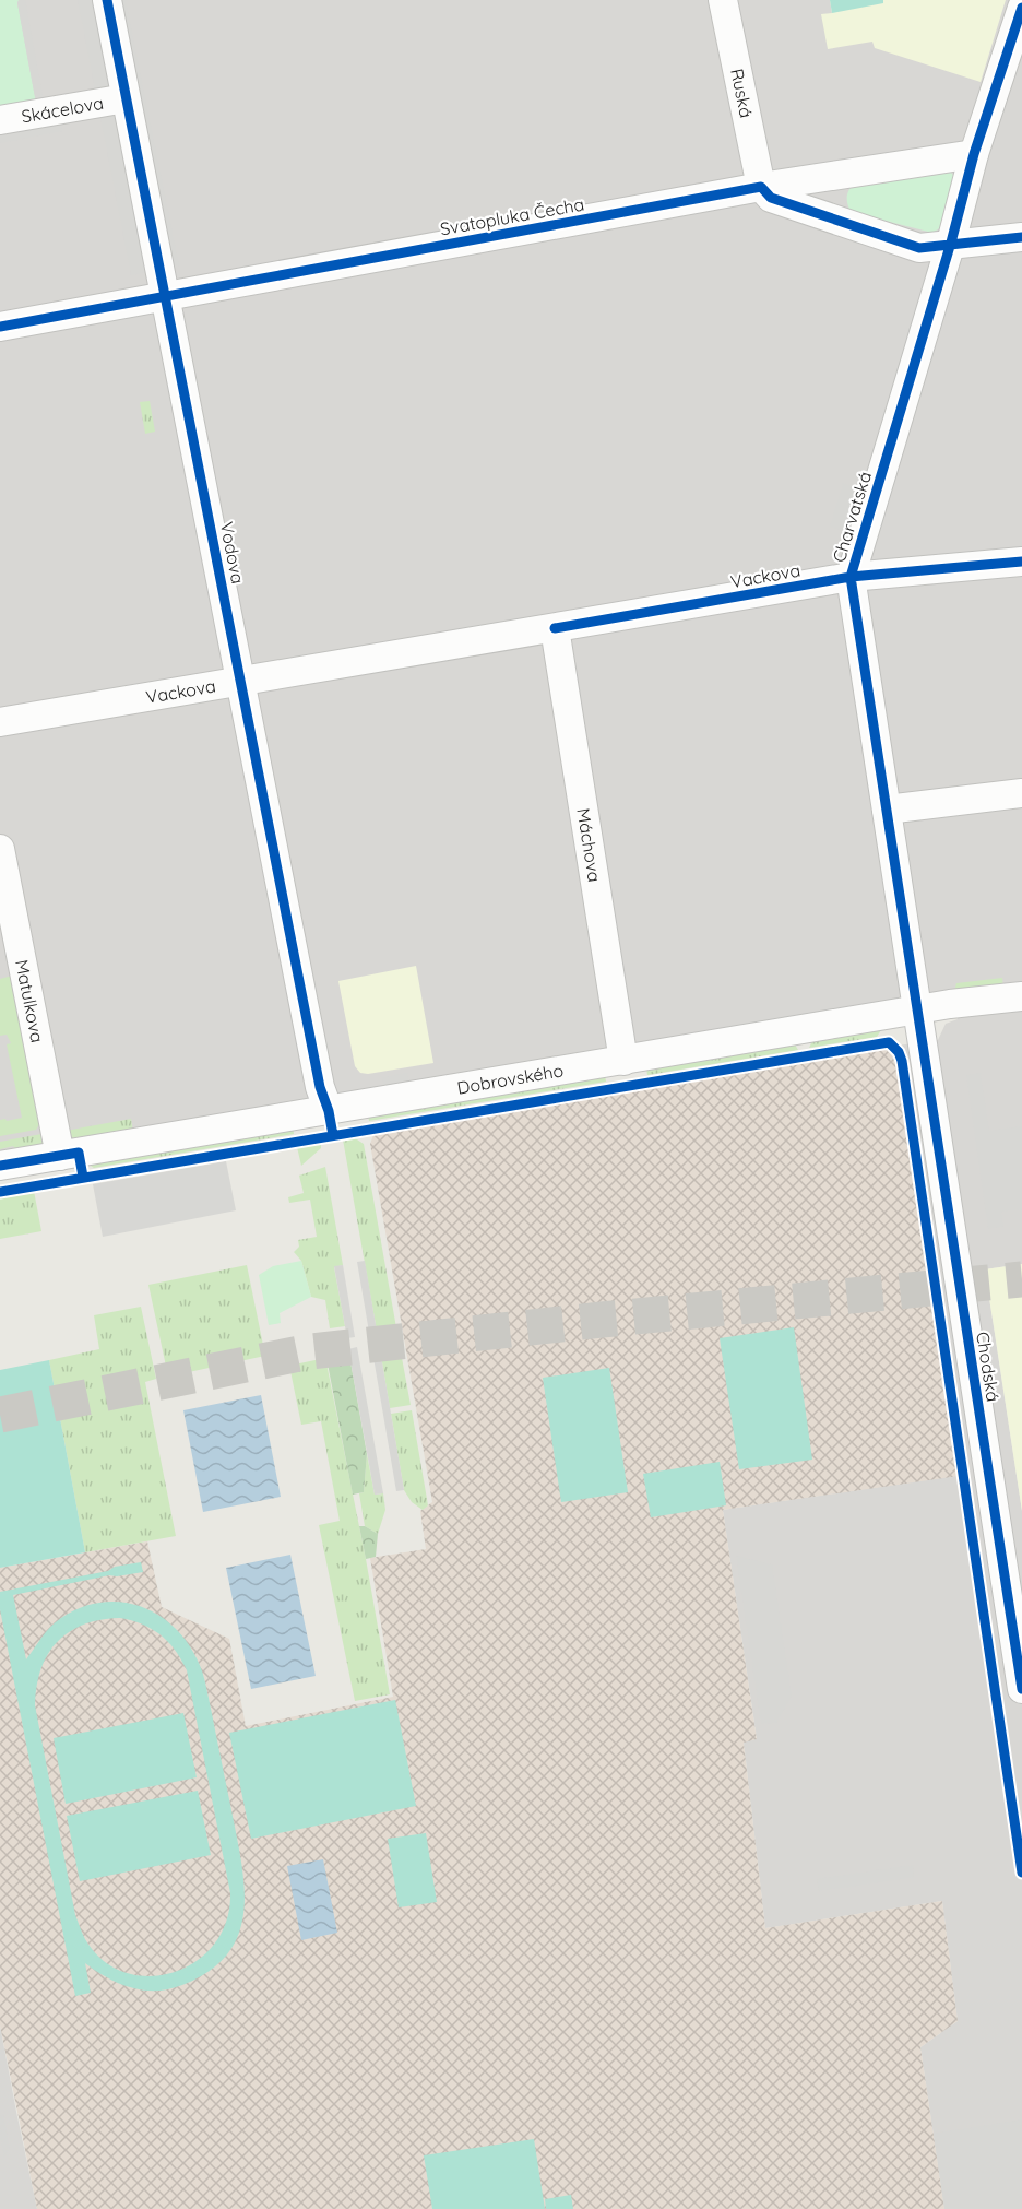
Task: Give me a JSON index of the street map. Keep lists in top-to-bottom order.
{
  "streets": {
    "street": [
      "Ruská",
      "Skácelova",
      "Svatopluka Čecha",
      "Charvatská",
      "Vodova",
      "Vackova",
      "Máchova",
      "Matulkova",
      "Dobrovského",
      "Chodská"
    ]
  },
  "crossings": [
    ["Ruská", "Svatopluka Čecha"],
    ["Skácelova", "Vodova"],
    ["Svatopluka Čecha", "Charvatská"],
    ["Svatopluka Čecha", "Vodova"],
    ["Charvatská", "Vackova"],
    ["Charvatská", "Dobrovského"],
    ["Charvatská", "Chodská"],
    ["Vodova", "Vackova"],
    ["Vodova", "Dobrovského"],
    ["Vackova", "Máchova"],
    ["Máchova", "Dobrovského"],
    ["Matulkova", "Dobrovského"]
  ]
}
